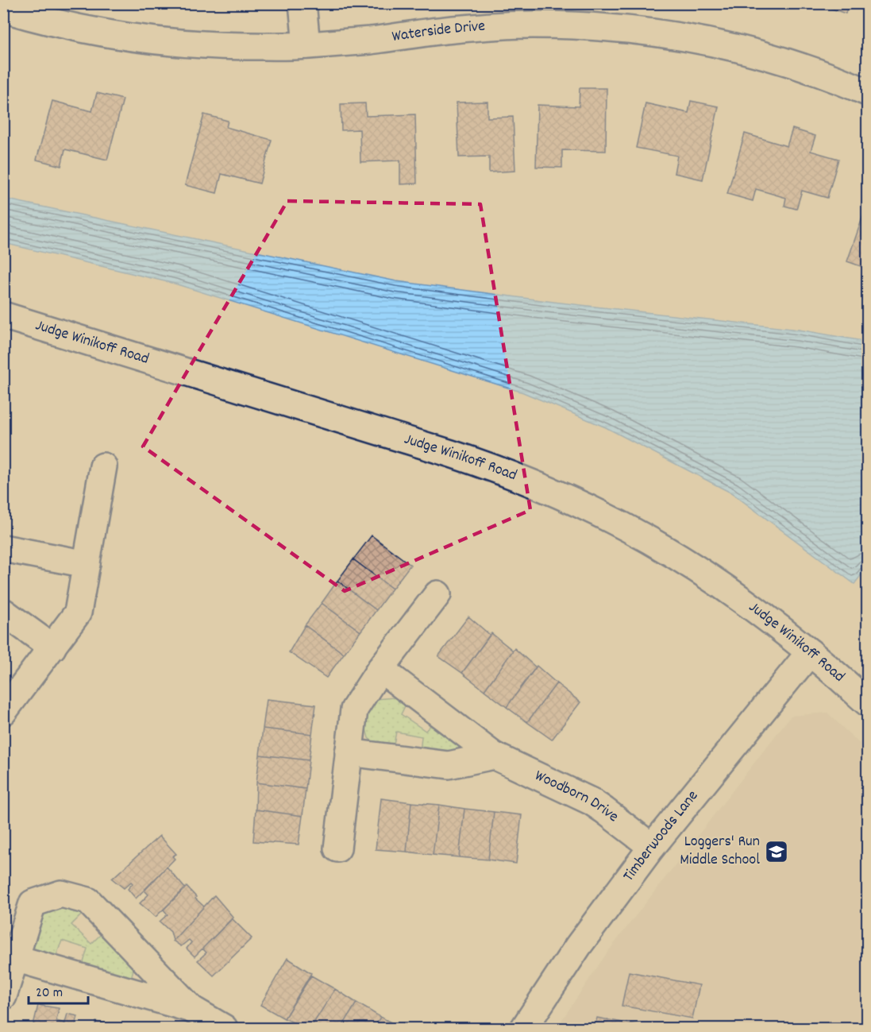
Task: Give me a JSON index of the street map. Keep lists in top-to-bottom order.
{
  "streets": {
    "street": [
      "Waterside Drive",
      "Judge Winikoff Road",
      "Woodborn Drive",
      "Timberwoods Lane"
    ]
  },
  "crossings": [
    ["Judge Winikoff Road", "Timberwoods Lane"],
    ["Woodborn Drive", "Timberwoods Lane"]
  ],
  "places": {
    "school or university": ["Loggers' Run Middle School"]
  },
  "scale_bar": "20 m"
}
